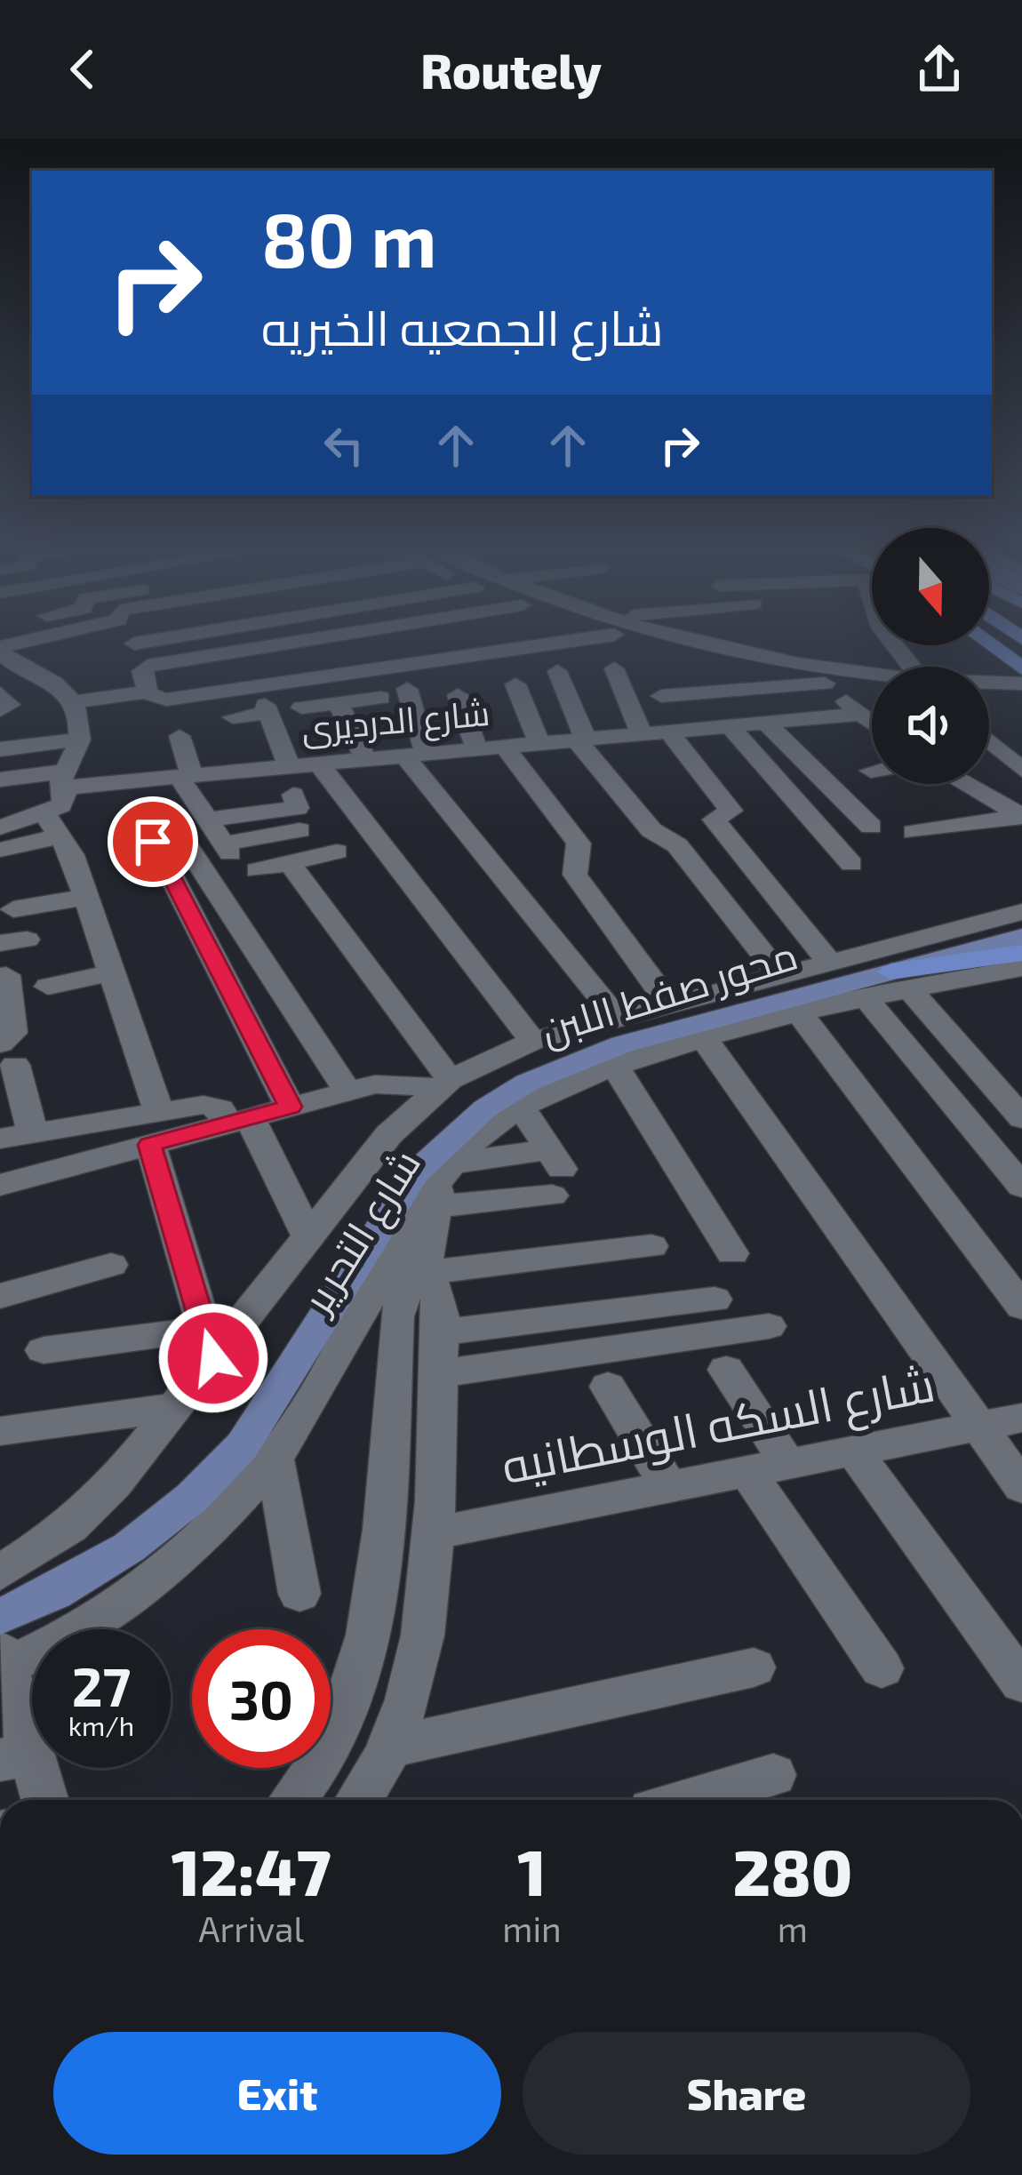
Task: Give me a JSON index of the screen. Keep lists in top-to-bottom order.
{
  "streets": {
    "main road": ["محور صفط اللبن"],
    "street": ["شارع الدرديرى", "شارع التحرير", "شارع السكه الوسطانيه"]
  },
  "crossings": [
    ["محور صفط اللبن", "شارع التحرير"]
  ],
  "north": "bottom",
  "page": {
    "header": "Routely",
    "turn": ["80 m", "شارع الجمعيه الخيريه"],
    "speed": "27 km/h",
    "limit": "30",
    "eta": [
      "12:47",
      "Arrival",
      "1",
      "min",
      "280",
      "m"
    ],
    "buttons": ["Exit", "Share"]
  }
}
